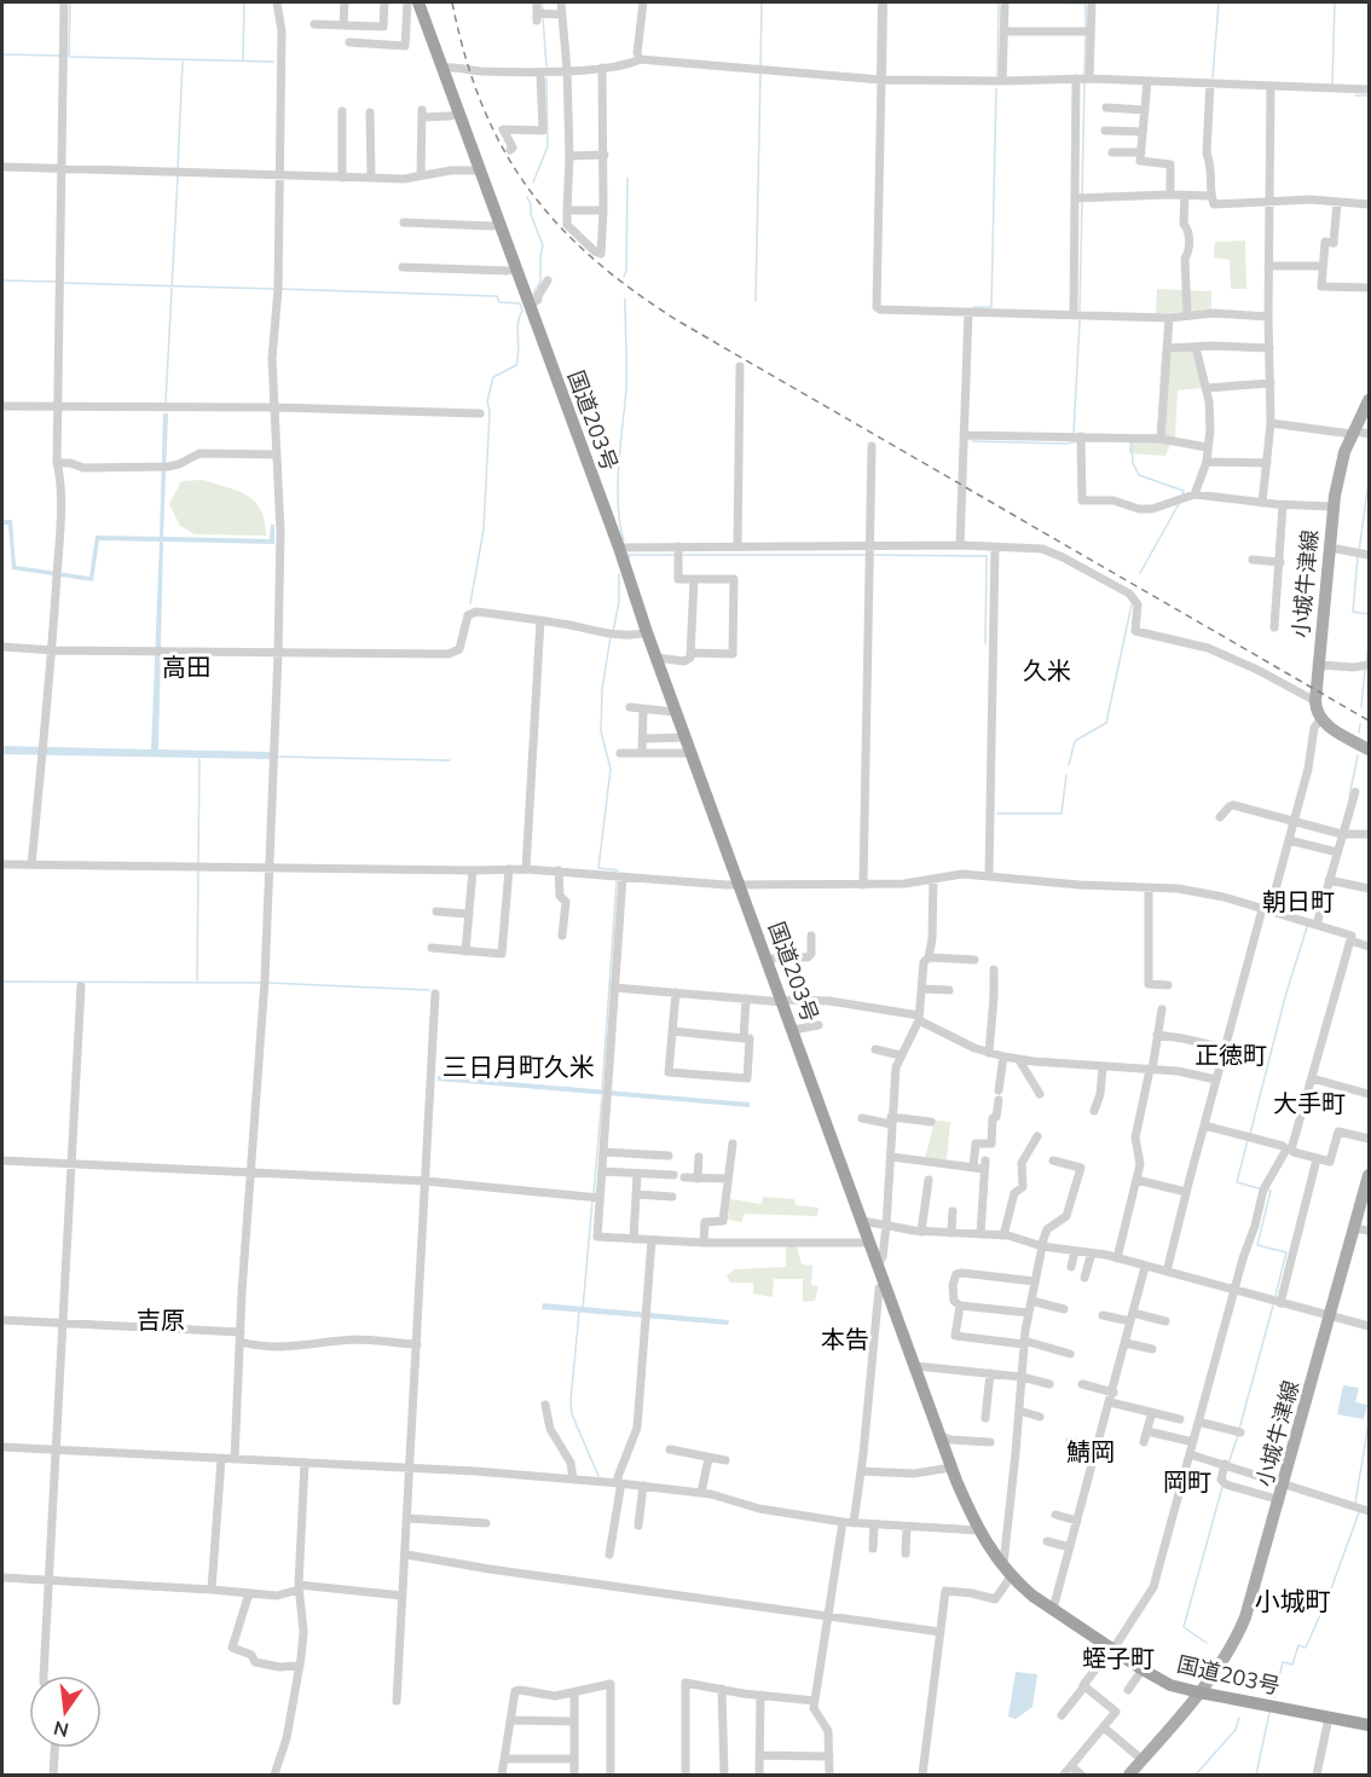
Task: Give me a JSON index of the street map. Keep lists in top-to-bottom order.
{
  "streets": {
    "highway": ["国道203号"],
    "main road": ["小城牛津線"]
  },
  "crossings": [
    ["国道203号", "小城牛津線"]
  ],
  "districts": [
    "高田",
    "久米",
    "朝日町",
    "正徳町",
    "三日月町久米",
    "大手町",
    "吉原",
    "本告",
    "鯖岡",
    "岡町",
    "小城町",
    "蛭子町"
  ],
  "north": "bottom"
}
